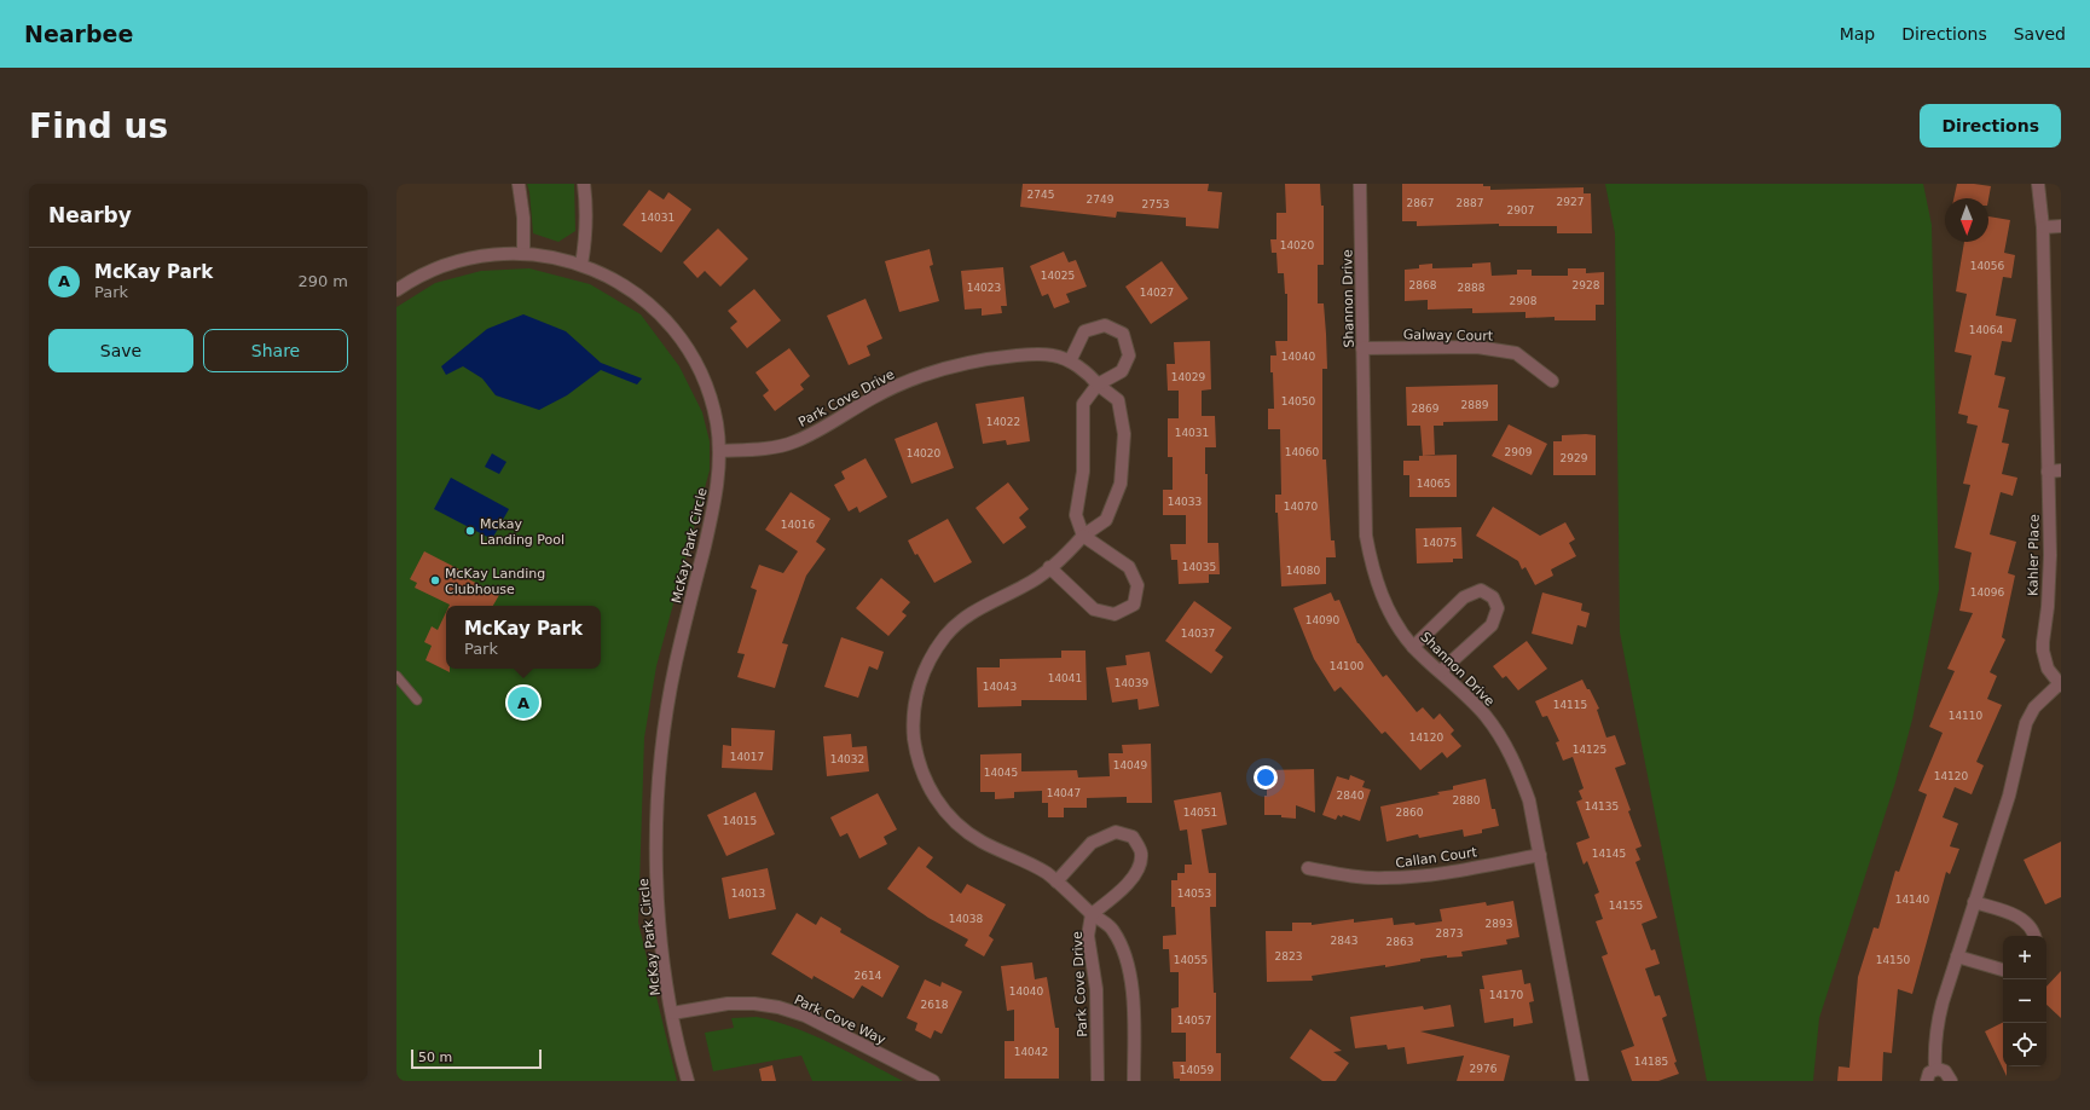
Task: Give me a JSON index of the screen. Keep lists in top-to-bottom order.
{
  "streets": {
    "street": [
      "Shannon Drive",
      "Galway Court",
      "Park Cove Drive",
      "McKay Park Circle",
      "Kahler Place",
      "Callan Court",
      "Park Cove Way"
    ]
  },
  "crossings": [
    ["Shannon Drive", "Galway Court"],
    ["Shannon Drive", "Callan Court"],
    ["Park Cove Drive", "McKay Park Circle"],
    ["McKay Park Circle", "Park Cove Way"]
  ],
  "places": ["Mckay Landing Pool", "McKay Landing Clubhouse"],
  "house_numbers": [
    "2745",
    "2749",
    "2927",
    "2867",
    "2887",
    "2753",
    "2907",
    "14031",
    "14020",
    "14056",
    "14025",
    "2868",
    "2928",
    "14023",
    "2888",
    "14027",
    "2908",
    "14064",
    "14040",
    "14029",
    "14050",
    "2889",
    "2869",
    "14022",
    "14031",
    "14060",
    "2909",
    "14020",
    "2929",
    "14065",
    "14033",
    "14070",
    "14016",
    "14075",
    "14035",
    "14080",
    "14096",
    "14090",
    "14037",
    "14100",
    "14041",
    "14039",
    "14043",
    "14115",
    "14110",
    "14120",
    "14125",
    "14017",
    "14032",
    "14049",
    "14045",
    "14120",
    "14047",
    "2840",
    "2880",
    "14135",
    "14051",
    "2860",
    "14015",
    "14145",
    "14013",
    "14053",
    "14140",
    "14155",
    "14038",
    "2893",
    "2873",
    "2843",
    "2863",
    "2823",
    "14055",
    "14150",
    "2614",
    "14040",
    "14170",
    "2618",
    "14057",
    "14042",
    "14185",
    "2976",
    "14059"
  ],
  "scale_bar": "50 m",
  "north": "bottom",
  "page": {
    "header": "Nearbee",
    "nav": ["Map", "Directions", "Saved"],
    "buttons": [
      "Directions",
      ["Save", "Share"]
    ],
    "title": "Find us",
    "heading": "Nearby",
    "list": [
      {
        "mark": "A",
        "name": "McKay Park",
        "note": "Park",
        "value": "290 m"
      }
    ],
    "popup": ["McKay Park", "Park"],
    "pins": "A",
    "map_buttons": ["+", "−"],
    "scale": "50 m"
  }
}
